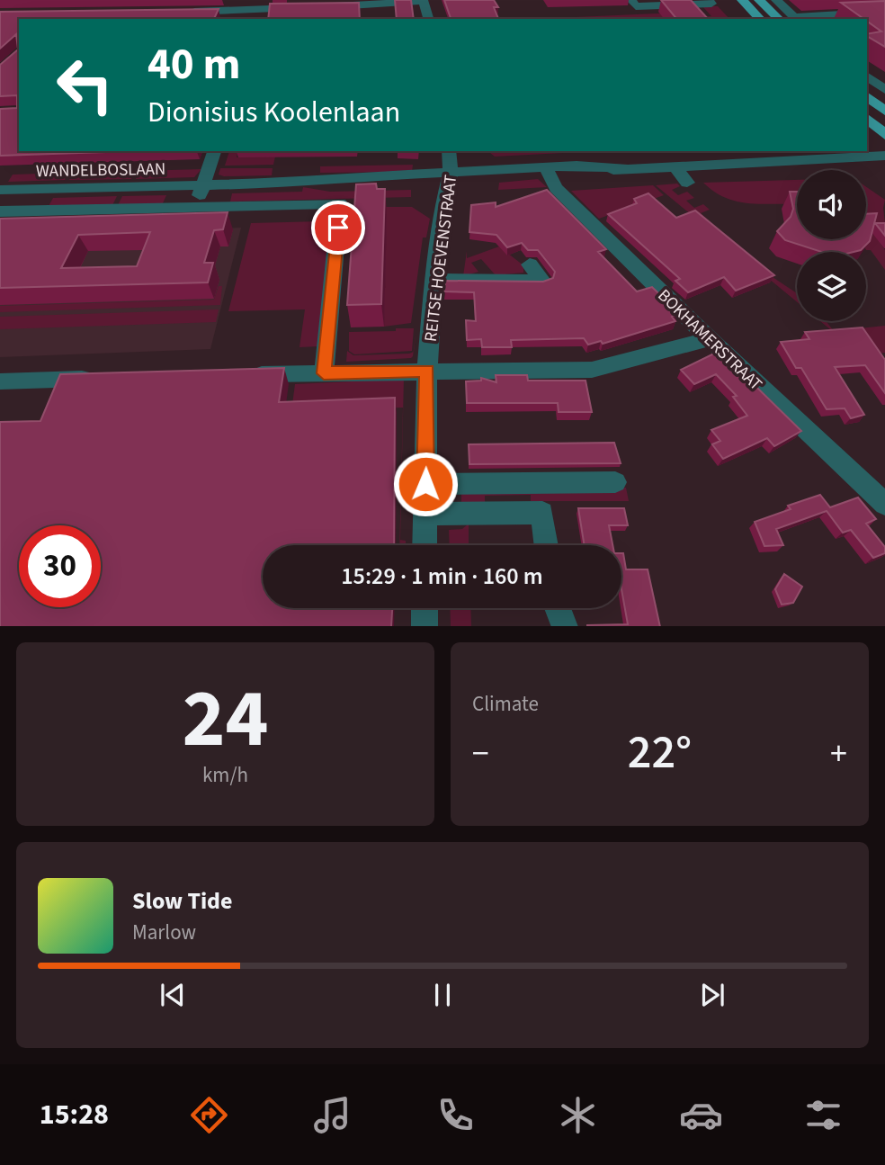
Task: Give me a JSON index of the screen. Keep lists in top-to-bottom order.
{
  "streets": {
    "street": ["WANDELBOSLAAN", "REITSE HOEVENSTRAAT", "BOKHAMERSTRAAT"]
  },
  "crossings": [
    ["WANDELBOSLAAN", "REITSE HOEVENSTRAAT"],
    ["WANDELBOSLAAN", "BOKHAMERSTRAAT"]
  ],
  "page": {
    "turn": ["40 m", "Dionisius Koolenlaan"],
    "limit": "30",
    "trip": "15:29 · 1 min · 160 m",
    "tile": [
      ["24", "km/h"],
      "Climate"
    ],
    "heat": ["−", "22°", "+"],
    "song": ["Slow Tide", "Marlow"],
    "tabs": "15:28"
  }
}
